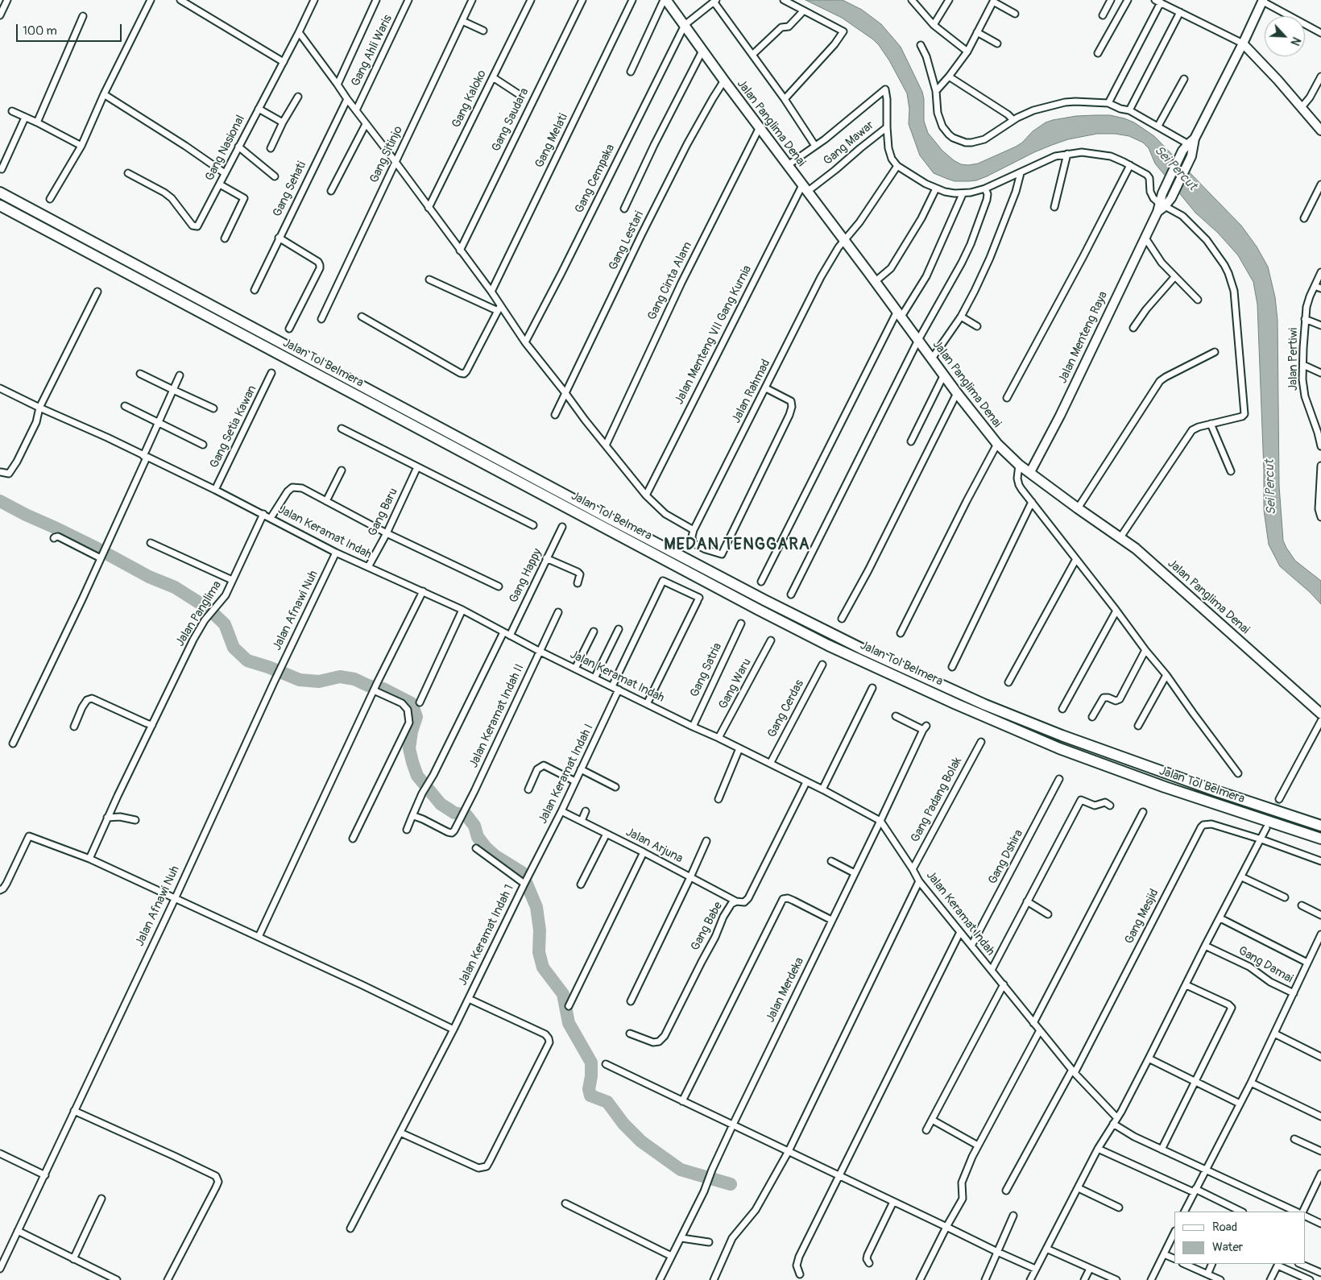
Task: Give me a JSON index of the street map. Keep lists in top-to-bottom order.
{
  "streets": {
    "highway": ["Jalan Tol Belmera"],
    "main road": ["Jalan Panglima Denai"],
    "street": [
      "Gang Ahli Waris",
      "Gang Kaloko",
      "Gang Saudara",
      "Gang Melati",
      "Gang Mawar",
      "Gang Nasional",
      "Gang Sitinjo",
      "Gang Cempaka",
      "Gang Sehati",
      "Gang Lestari",
      "Gang Cinta Alam",
      "Jalan Menteng VII Gang Kurnia",
      "Jalan Menteng Raya",
      "Jalan Pertiwi",
      "Jalan Rahmad",
      "Gang Setia Kawan",
      "Gang Baru",
      "Jalan Keramat Indah",
      "Gang Happy",
      "Jalan Afnawi Nuh",
      "Jalan Panglima",
      "Gang Satria",
      "Gang Waru",
      "Gang Cerdas",
      "Jalan Keramat Indah II",
      "Jalan Keramat Indah I",
      "Gang Padang Bolak",
      "Jalan Arjuna",
      "Gang Dshira",
      "Gang Mesjid",
      "Gang Babe",
      "Jalan Keramat Indah 1",
      "Gang Damai",
      "Jalan Merdeka"
    ]
  },
  "crossings": [
    ["Jalan Panglima Denai", "Gang Mawar"],
    ["Jalan Panglima Denai", "Gang Cempaka"],
    ["Jalan Panglima Denai", "Gang Lestari"],
    ["Jalan Panglima Denai", "Gang Cinta Alam"],
    ["Jalan Panglima Denai", "Jalan Menteng VII Gang Kurnia"],
    ["Jalan Panglima Denai", "Jalan Menteng Raya"],
    ["Jalan Panglima Denai", "Jalan Rahmad"],
    ["Gang Mawar", "Jalan Menteng VII Gang Kurnia"],
    ["Gang Setia Kawan", "Jalan Keramat Indah"],
    ["Gang Baru", "Jalan Keramat Indah"],
    ["Jalan Keramat Indah", "Gang Happy"],
    ["Jalan Keramat Indah", "Jalan Afnawi Nuh"],
    ["Jalan Keramat Indah", "Jalan Panglima"],
    ["Jalan Keramat Indah", "Gang Satria"],
    ["Jalan Keramat Indah", "Gang Waru"],
    ["Jalan Keramat Indah", "Gang Cerdas"],
    ["Jalan Keramat Indah", "Jalan Keramat Indah II"],
    ["Jalan Keramat Indah", "Jalan Keramat Indah I"],
    ["Jalan Keramat Indah", "Gang Padang Bolak"],
    ["Jalan Keramat Indah", "Gang Dshira"],
    ["Jalan Keramat Indah", "Gang Mesjid"],
    ["Jalan Keramat Indah", "Gang Babe"],
    ["Jalan Keramat Indah", "Jalan Merdeka"],
    ["Jalan Keramat Indah I", "Jalan Arjuna"],
    ["Jalan Keramat Indah I", "Jalan Keramat Indah 1"],
    ["Jalan Arjuna", "Gang Babe"]
  ],
  "districts": ["MEDAN TENGGARA"],
  "water": ["Sei Percut"],
  "legend": ["Road", "Water"],
  "scale_bar": "100 m",
  "north": "bottom right"
}
